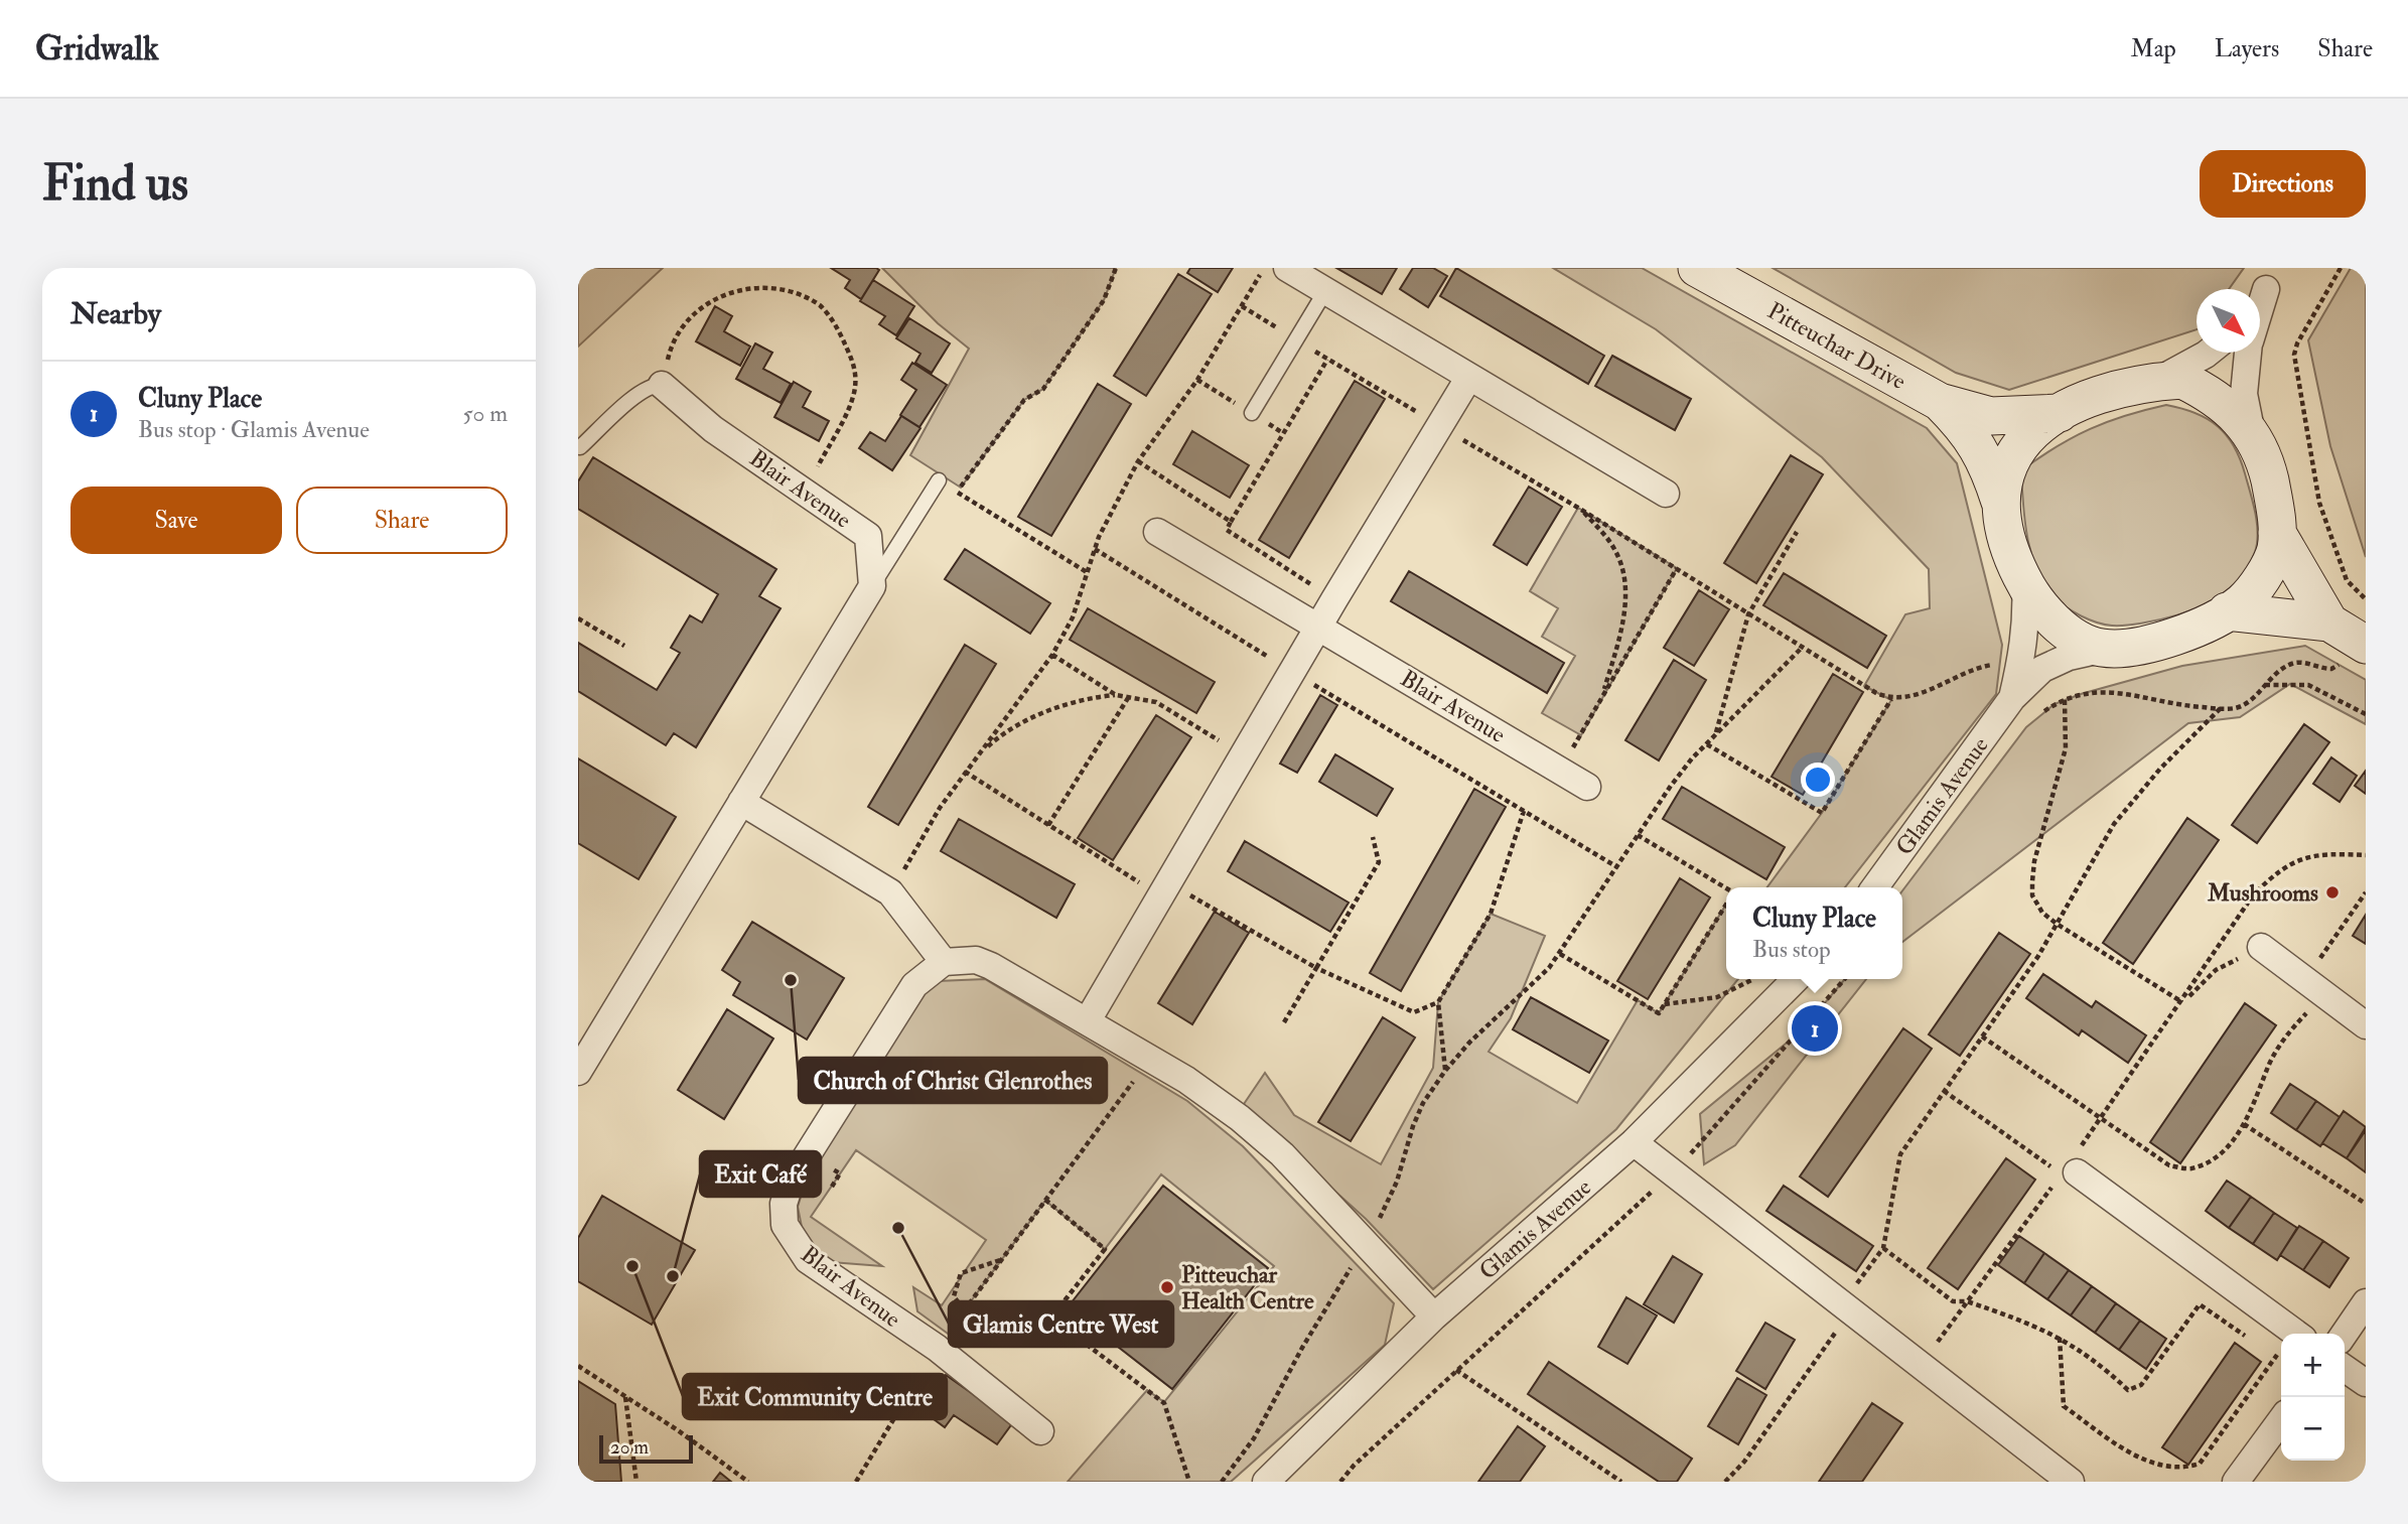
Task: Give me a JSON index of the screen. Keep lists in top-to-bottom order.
{
  "streets": {
    "street": ["Pitteuchar Drive", "Blair Avenue", "Glamis Avenue"]
  },
  "places": [
    "Mushrooms",
    "Church of Christ Glenrothes",
    "Glamis Centre West",
    "Exit Community Centre",
    "Exit Café",
    "Pitteuchar Health Centre"
  ],
  "scale_bar": "20 m",
  "north": "bottom right",
  "page": {
    "header": "Gridwalk",
    "nav": ["Map", "Layers", "Share"],
    "buttons": [
      "Directions",
      ["Save", "Share"]
    ],
    "title": "Find us",
    "heading": "Nearby",
    "list": [
      {
        "mark": "1",
        "name": "Cluny Place",
        "note": "Bus stop · Glamis Avenue",
        "value": "50 m"
      }
    ],
    "popup": ["Cluny Place", "Bus stop"],
    "pins": "1",
    "map_buttons": ["+", "−"],
    "scale": "20 m"
  }
}
